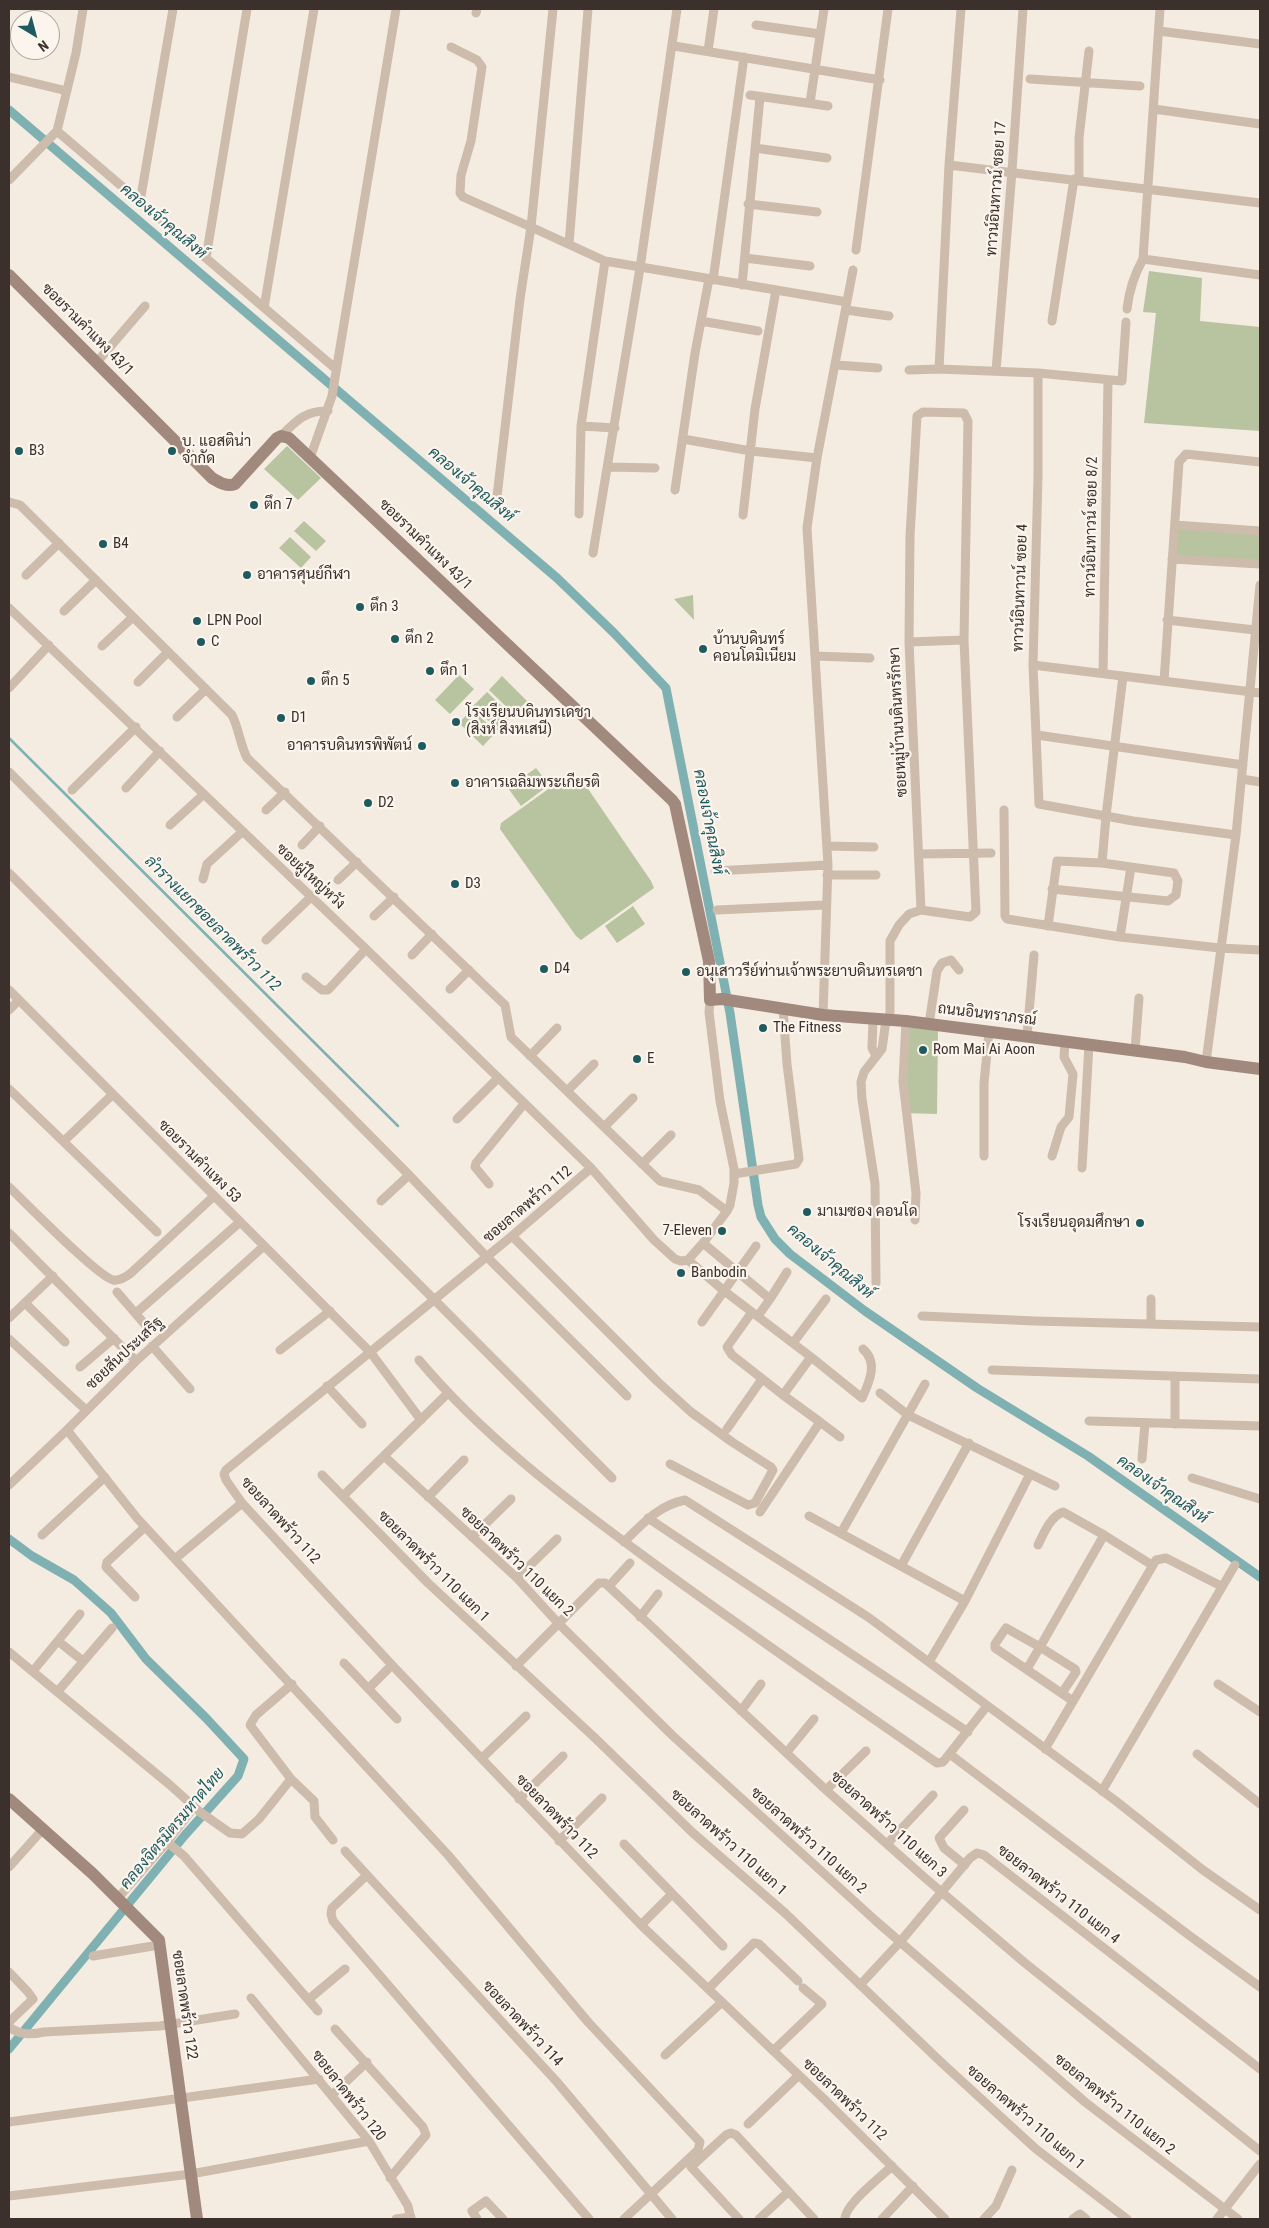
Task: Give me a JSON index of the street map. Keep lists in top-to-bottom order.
{
  "streets": {
    "street": [
      "ทาวน์อินทาวน์ ซอย 17",
      "ซอยรามคำแหง 43/1",
      "ทาวน์อินทาวน์ ซอย 8/2",
      "ทาวน์อินทาวน์ ซอย 4",
      "ซอยหมู่บ้านบดินทรรักษา",
      "ซอยผู้ใหญ่หวัง",
      "ถนนอินทราภรณ์",
      "ซอยรามคำแหง 53",
      "ซอยลาดพร้าว 112",
      "ซอยสันประเสริฐ",
      "ซอยลาดพร้าว 110 แยก 2",
      "ซอยลาดพร้าว 110 แยก 1",
      "ซอยลาดพร้าว 110 แยก 3",
      "ซอยลาดพร้าว 110 แยก 4",
      "ซอยลาดพร้าว 122",
      "ซอยลาดพร้าว 114",
      "ซอยลาดพร้าว 120"
    ]
  },
  "crossings": [
    ["ซอยรามคำแหง 43/1", "ถนนอินทราภรณ์"],
    ["ซอยผู้ใหญ่หวัง", "ซอยลาดพร้าว 112"],
    ["ซอยรามคำแหง 53", "ซอยลาดพร้าว 112"],
    ["ซอยรามคำแหง 53", "ซอยสันประเสริฐ"],
    ["ซอยลาดพร้าว 110 แยก 2", "ซอยลาดพร้าว 110 แยก 4"],
    ["ซอยลาดพร้าว 110 แยก 1", "ซอยลาดพร้าว 110 แยก 4"],
    ["ซอยลาดพร้าว 110 แยก 3", "ซอยลาดพร้าว 110 แยก 4"]
  ],
  "water": ["คลองเจ้าคุณสิงห์", "ลำรางแยกซอยลาดพร้าว 112", "คลองจิตรมิตรมหาดไทย"],
  "places": [
    "B3",
    "บ. แอสติน่า จำกัด",
    "ตึก 7",
    "B4",
    "อาคารศุนย์กีฬา",
    "ตึก 3",
    "LPN Pool",
    "ตึก 2",
    "C",
    "บ้านบดินทร์ คอนโดมิเนียม",
    "ตึก 1",
    "ตึก 5",
    "D1",
    "โรงเรียนบดินทรเดชา (สิงห์ สิงหเสนี)",
    "อาคารบดินทรพิพัตน์",
    "อาคารเฉลิมพระเกียรติ",
    "D2",
    "D3",
    "D4",
    "อนุเสาวรีย์ท่านเจ้าพระยาบดินทรเดชา",
    "The Fitness",
    "Rom Mai Ai Aoon",
    "E",
    "มาเมซอง คอนโด",
    "โรงเรียนอุดมศึกษา",
    "7-Eleven",
    "Banbodin"
  ],
  "north": "bottom right"
}
